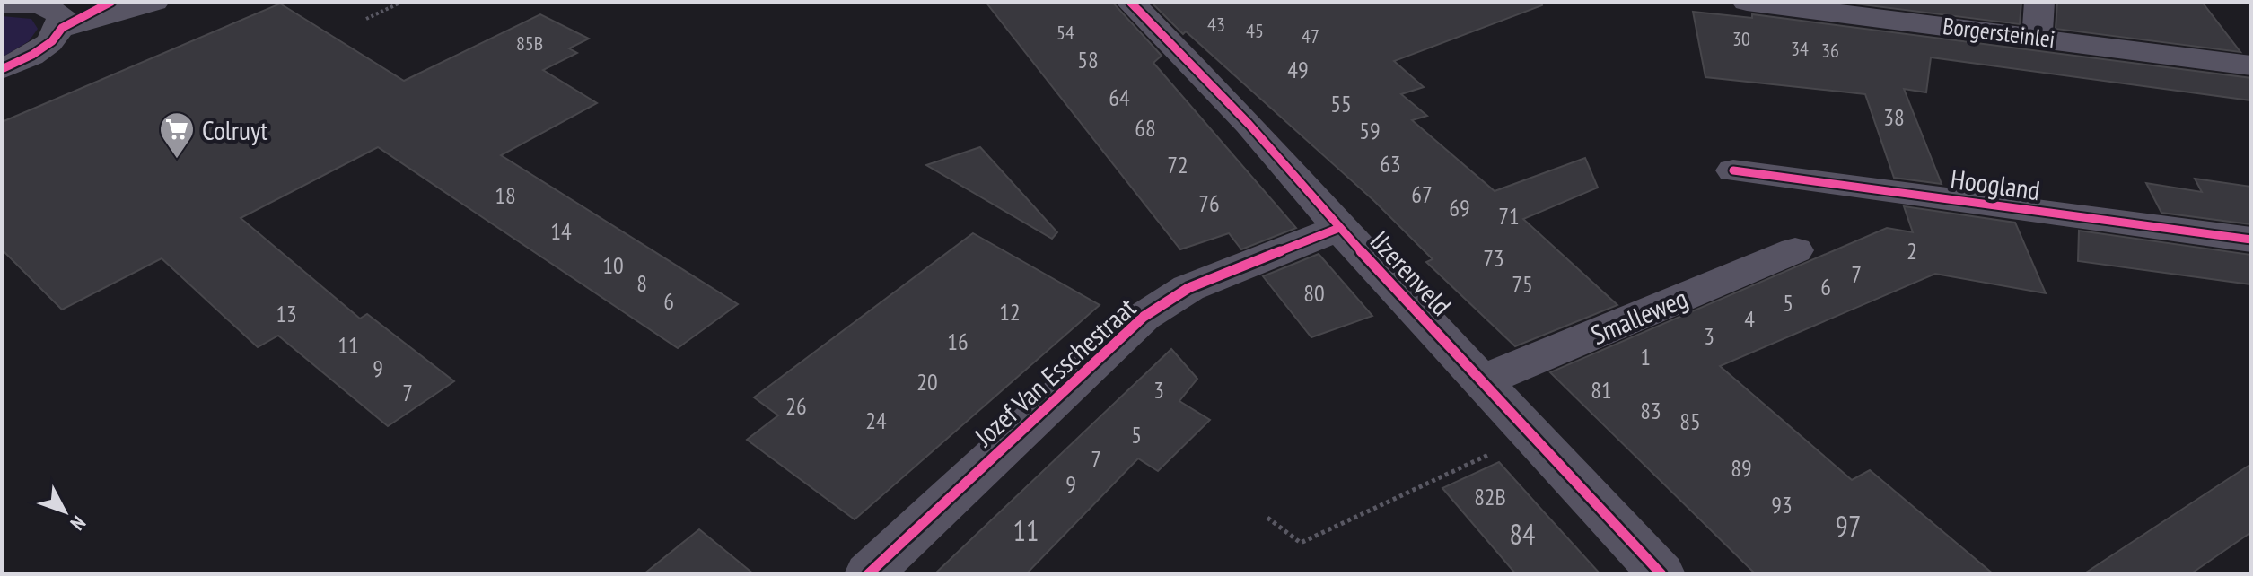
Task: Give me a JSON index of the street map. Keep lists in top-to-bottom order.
{
  "streets": {
    "street": [
      "Borgersteinlei",
      "Hoogland",
      "IJzerenveld",
      "Smalleweg",
      "Jozef Van Esschestraat"
    ]
  },
  "crossings": [
    ["IJzerenveld", "Smalleweg"],
    ["IJzerenveld", "Jozef Van Esschestraat"]
  ],
  "places": {
    "supermarket": ["Colruyt"]
  },
  "house_numbers": [
    "43",
    "45",
    "54",
    "47",
    "30",
    "85B",
    "34",
    "36",
    "58",
    "49",
    "64",
    "55",
    "38",
    "68",
    "59",
    "63",
    "72",
    "67",
    "18",
    "76",
    "69",
    "71",
    "14",
    "2",
    "73",
    "10",
    "7",
    "8",
    "75",
    "6",
    "80",
    "6",
    "5",
    "12",
    "13",
    "4",
    "3",
    "16",
    "11",
    "1",
    "9",
    "20",
    "3",
    "81",
    "7",
    "26",
    "83",
    "24",
    "85",
    "5",
    "7",
    "89",
    "9",
    "82B",
    "93",
    "97",
    "11",
    "84"
  ],
  "north": "bottom right"
}
